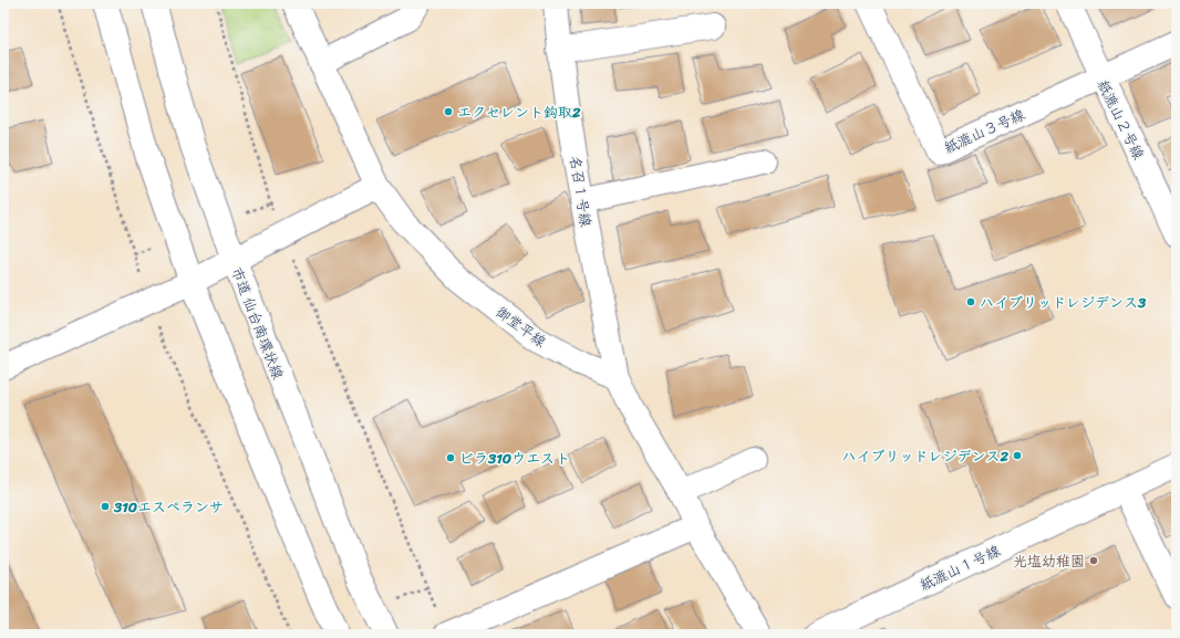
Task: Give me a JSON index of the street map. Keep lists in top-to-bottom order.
{
  "streets": {
    "street": [
      "紙漉山２号線",
      "紙漉山３号線",
      "名召１号線",
      "市道 仙台南環状線",
      "御堂平線",
      "紙漉山１号線"
    ]
  },
  "crossings": [
    ["紙漉山２号線", "紙漉山３号線"],
    ["名召１号線", "御堂平線"]
  ],
  "places": [
    "エクセレント鈎取2",
    "ハイブリッドレジデンス3",
    "ハイブリッドレジデンス2",
    "ビラ310ウエスト",
    "310エスペランサ",
    "光塩幼稚園"
  ]
}
